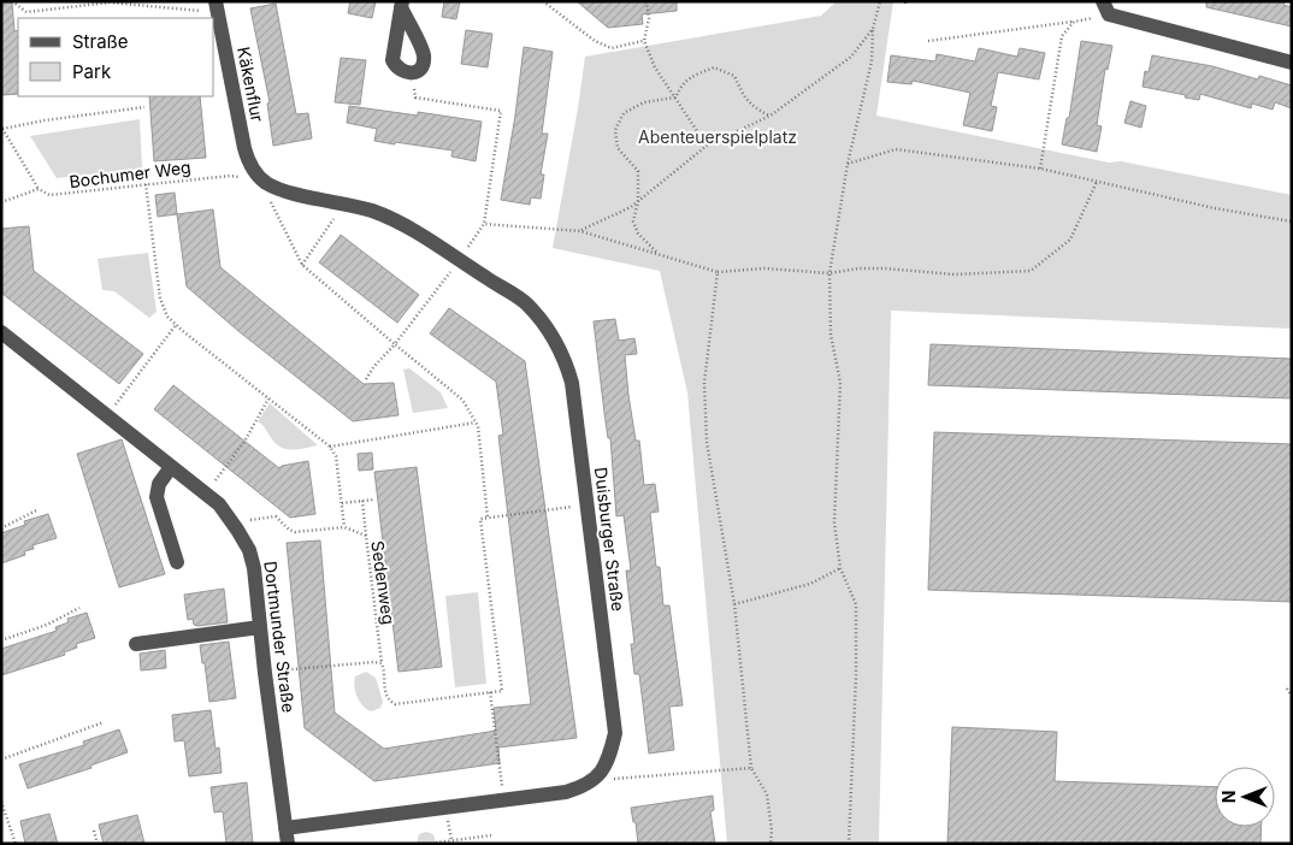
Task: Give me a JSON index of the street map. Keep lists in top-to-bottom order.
{
  "streets": {
    "street": ["Käkenflur", "Duisburger Straße", "Dortmunder Straße"],
    "path": ["Bochumer Weg", "Sedenweg"]
  },
  "crossings": [
    ["Käkenflur", "Bochumer Weg"],
    ["Käkenflur", "Duisburger Straße"],
    ["Bochumer Weg", "Duisburger Straße"],
    ["Sedenweg", "Dortmunder Straße"]
  ],
  "parks": ["Abenteuerspielplatz"],
  "legend": ["Straße", "Park"],
  "north": "left"
}
